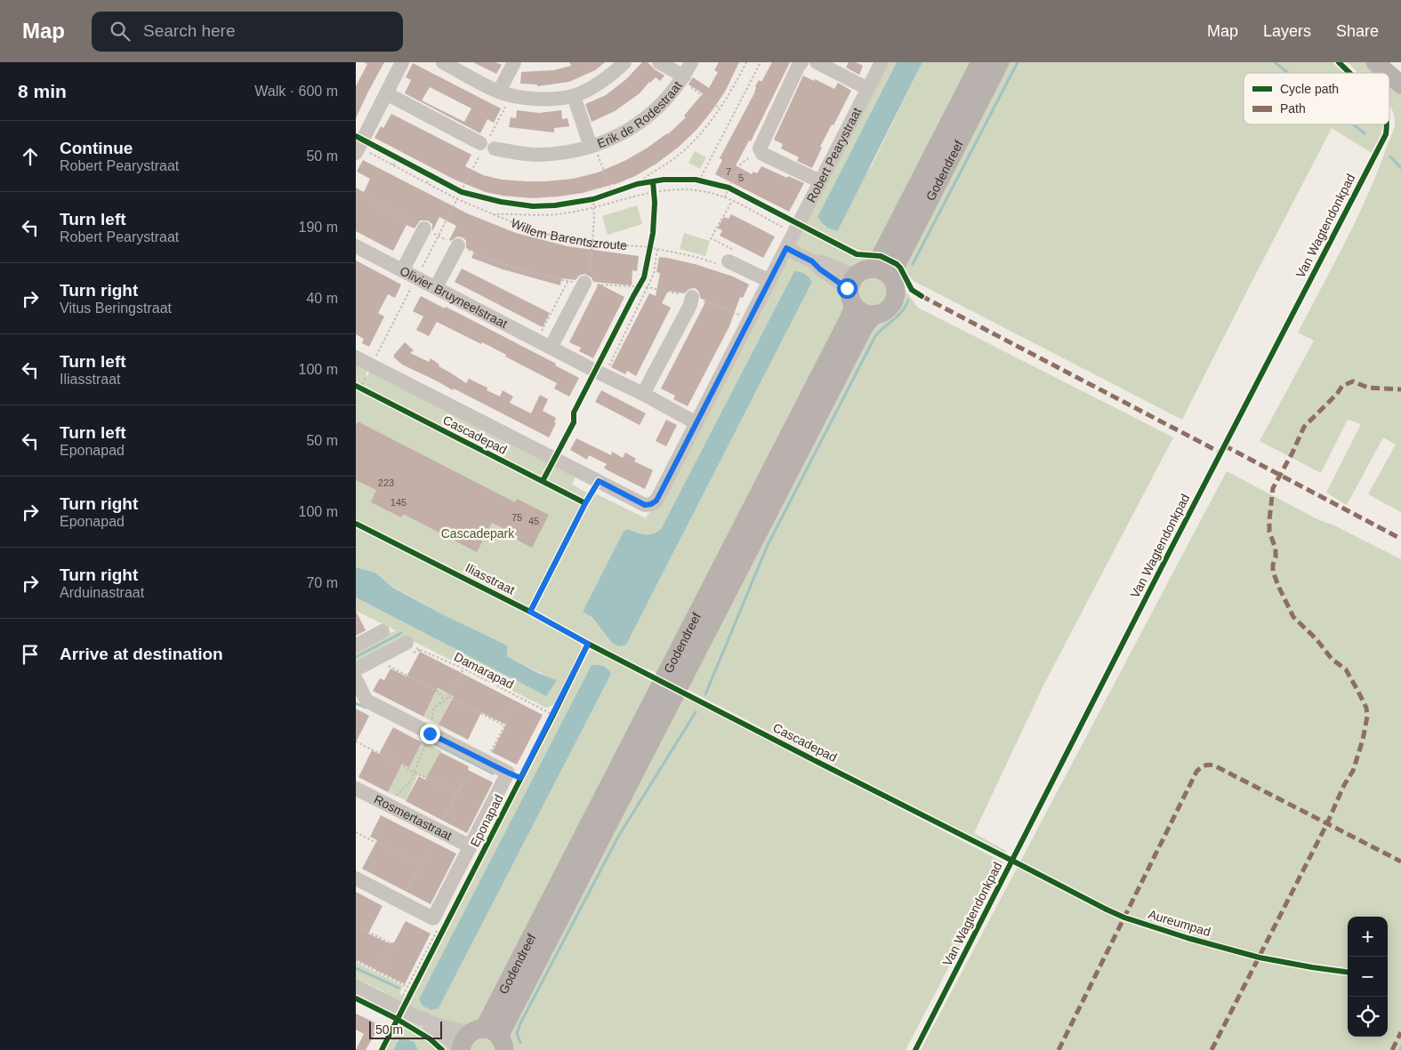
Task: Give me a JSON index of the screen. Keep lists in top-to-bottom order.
{
  "streets": {
    "main road": ["Godendreef"],
    "street": [
      "Erik de Rodestraat",
      "Robert Pearystraat",
      "Olivier Bruyneelstraat",
      "Rosmertastraat"
    ],
    "path": ["Willem Barentszroute", "Damarapad"],
    "cycle path": [
      "Van Wagtendonkpad",
      "Cascadepad",
      "Iliasstraat",
      "Eponapad"
    ]
  },
  "crossings": [
    ["Robert Pearystraat", "Willem Barentszroute"],
    ["Robert Pearystraat", "Olivier Bruyneelstraat"]
  ],
  "parks": ["Cascadepark"],
  "house_numbers": [
    "7",
    "5",
    "223",
    "145",
    "75",
    "45"
  ],
  "legend": ["Cycle path", "Path"],
  "scale_bar": "50 m",
  "page": {
    "header": "Map",
    "search": "Search here",
    "nav": ["Map", "Layers", "Share"],
    "heading": ["8 min", "Walk · 600 m"],
    "list": [
      ["Continue", "Robert Pearystraat", "50 m"],
      ["Turn left", "Robert Pearystraat", "190 m"],
      ["Turn right", "Vitus Beringstraat", "40 m"],
      ["Turn left", "Iliasstraat", "100 m"],
      ["Turn left", "Eponapad", "50 m"],
      ["Turn right", "Eponapad", "100 m"],
      ["Turn right", "Arduinastraat", "70 m"],
      "Arrive at destination"
    ],
    "map_buttons": ["+", "−"],
    "scale": "50 m"
  }
}
